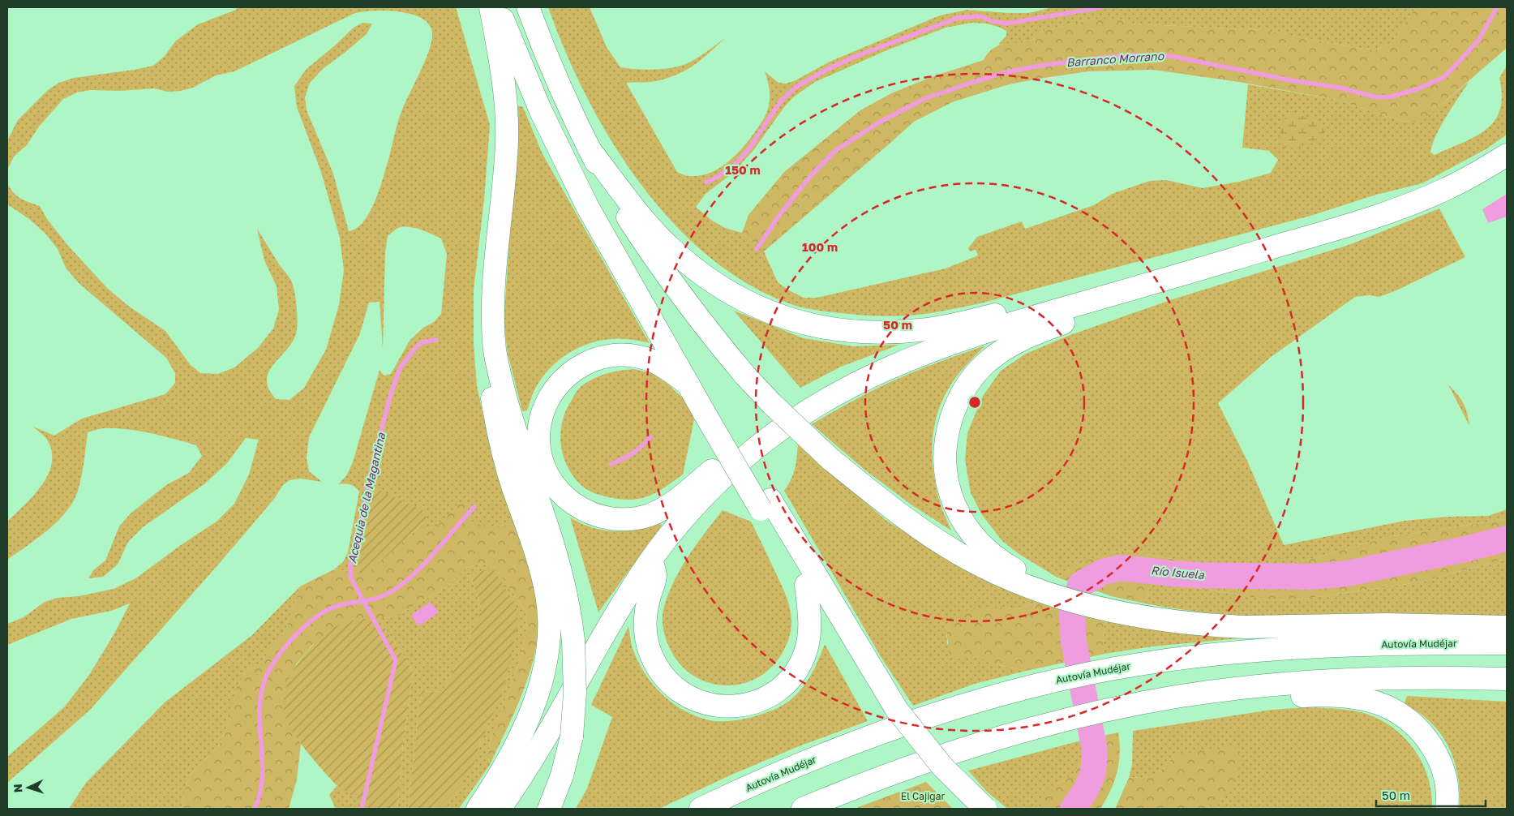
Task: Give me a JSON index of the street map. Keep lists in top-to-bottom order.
{
  "streets": {
    "highway": ["Autovía Mudéjar"]
  },
  "water": ["Barranco Morrano", "Acequia de la Magantina", "Río Isuela"],
  "parks": ["El Cajigar"],
  "scale_bar": "50 m",
  "north": "left",
  "rings": ["150 m", "100 m", "50 m"]
}
